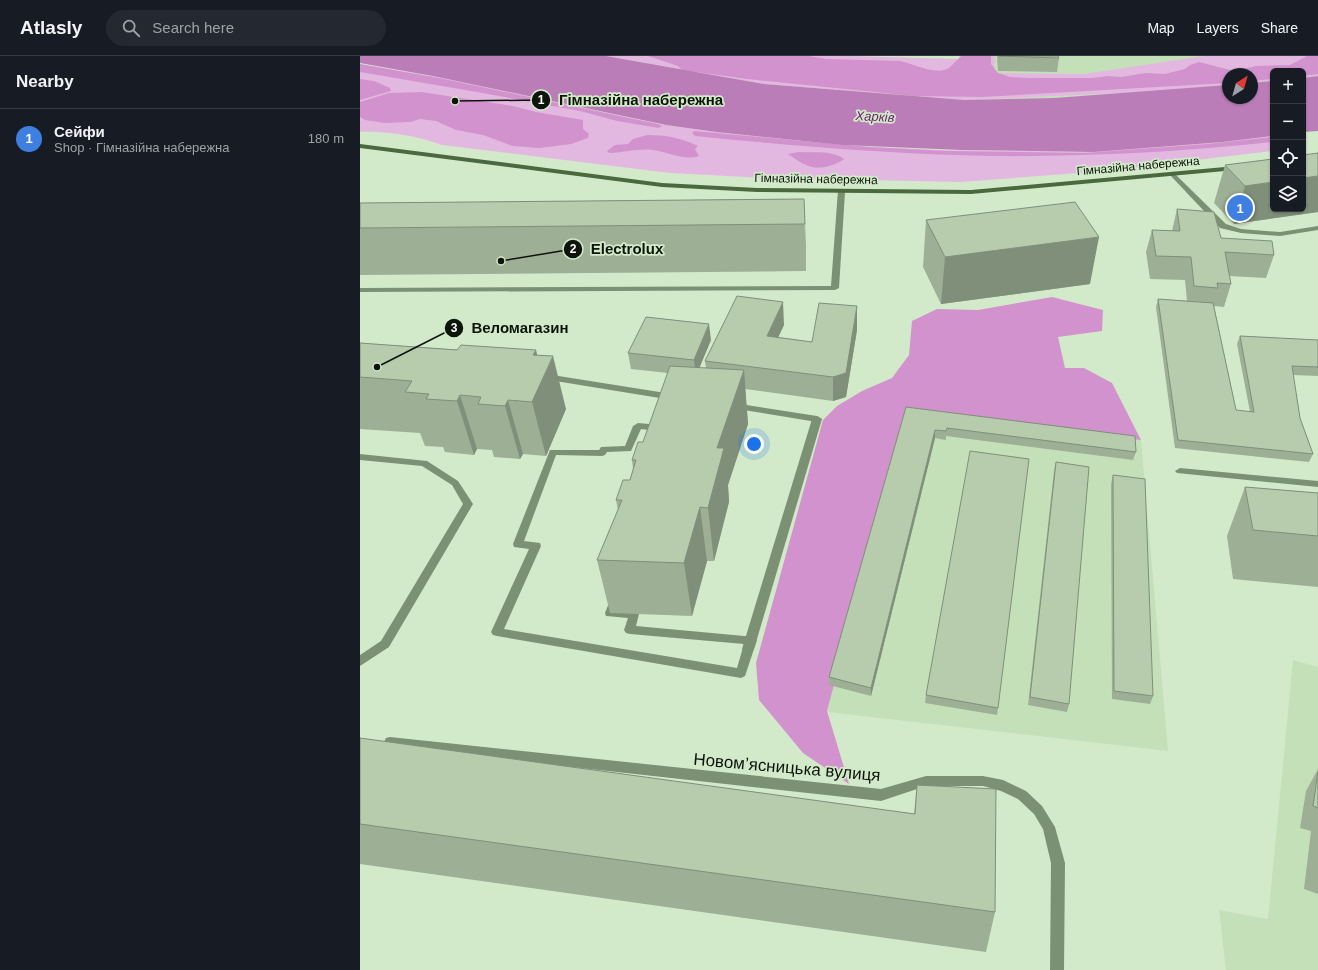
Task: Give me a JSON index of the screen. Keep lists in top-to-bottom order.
{
  "streets": {
    "main road": ["Гімназійна набережна"],
    "street": ["Новом’ясницька вулиця"]
  },
  "water": ["Харків"],
  "places": ["Гімназійна набережна", "Electrolux", "Веломагазин"],
  "north": "top right",
  "page": {
    "header": "Atlasly",
    "search": "Search here",
    "nav": ["Map", "Layers", "Share"],
    "heading": "Nearby",
    "map_buttons": ["+", "−"],
    "list": [
      {
        "mark": "1",
        "name": "Сейфи",
        "note": "Shop · Гімназійна набережна",
        "value": "180 m"
      }
    ],
    "pins": "1"
  }
}
